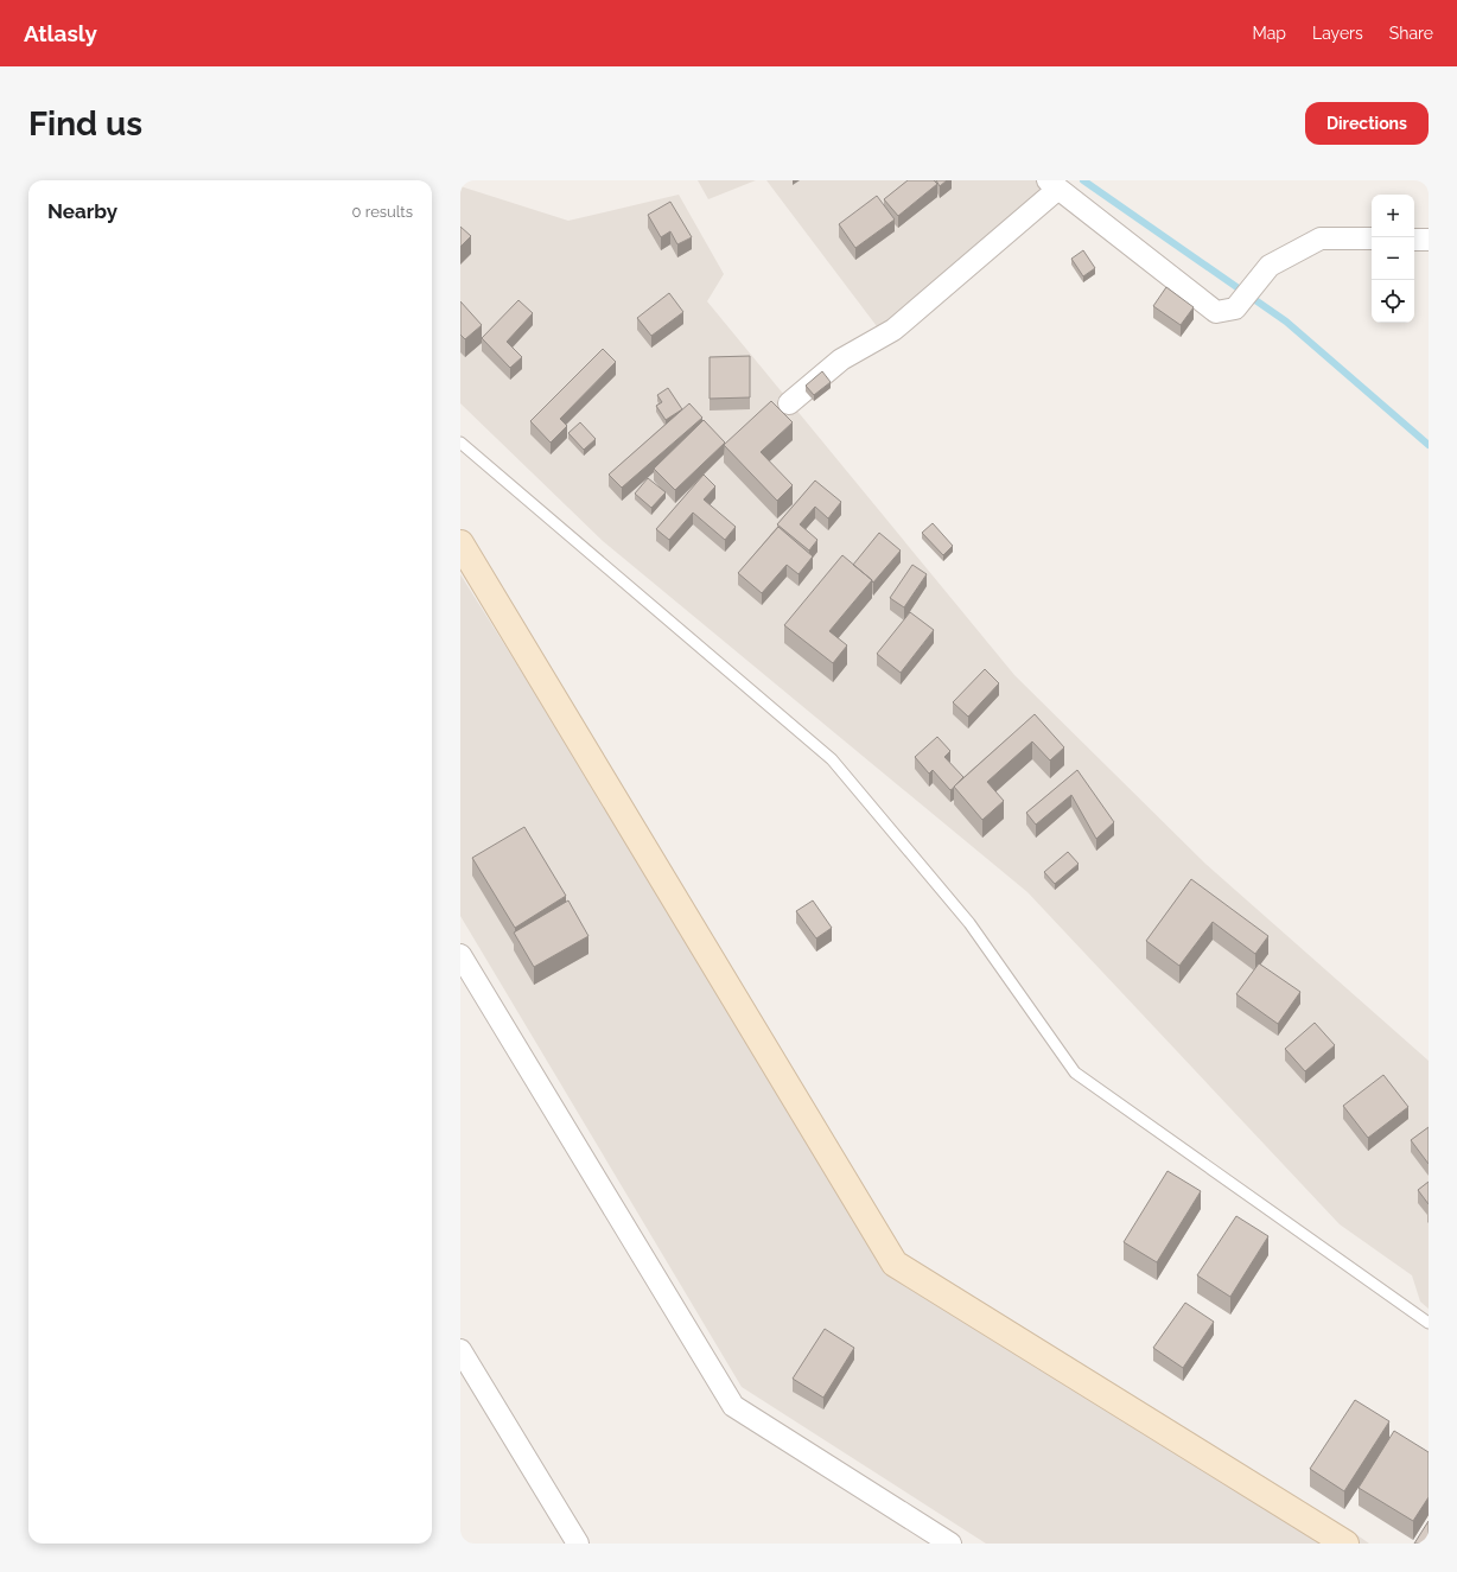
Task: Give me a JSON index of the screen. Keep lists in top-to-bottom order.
{
  "page": {
    "header": "Atlasly",
    "nav": ["Map", "Layers", "Share"],
    "buttons": "Directions",
    "title": "Find us",
    "heading": ["Nearby", "0 results"],
    "map_buttons": ["+", "−"]
  }
}
